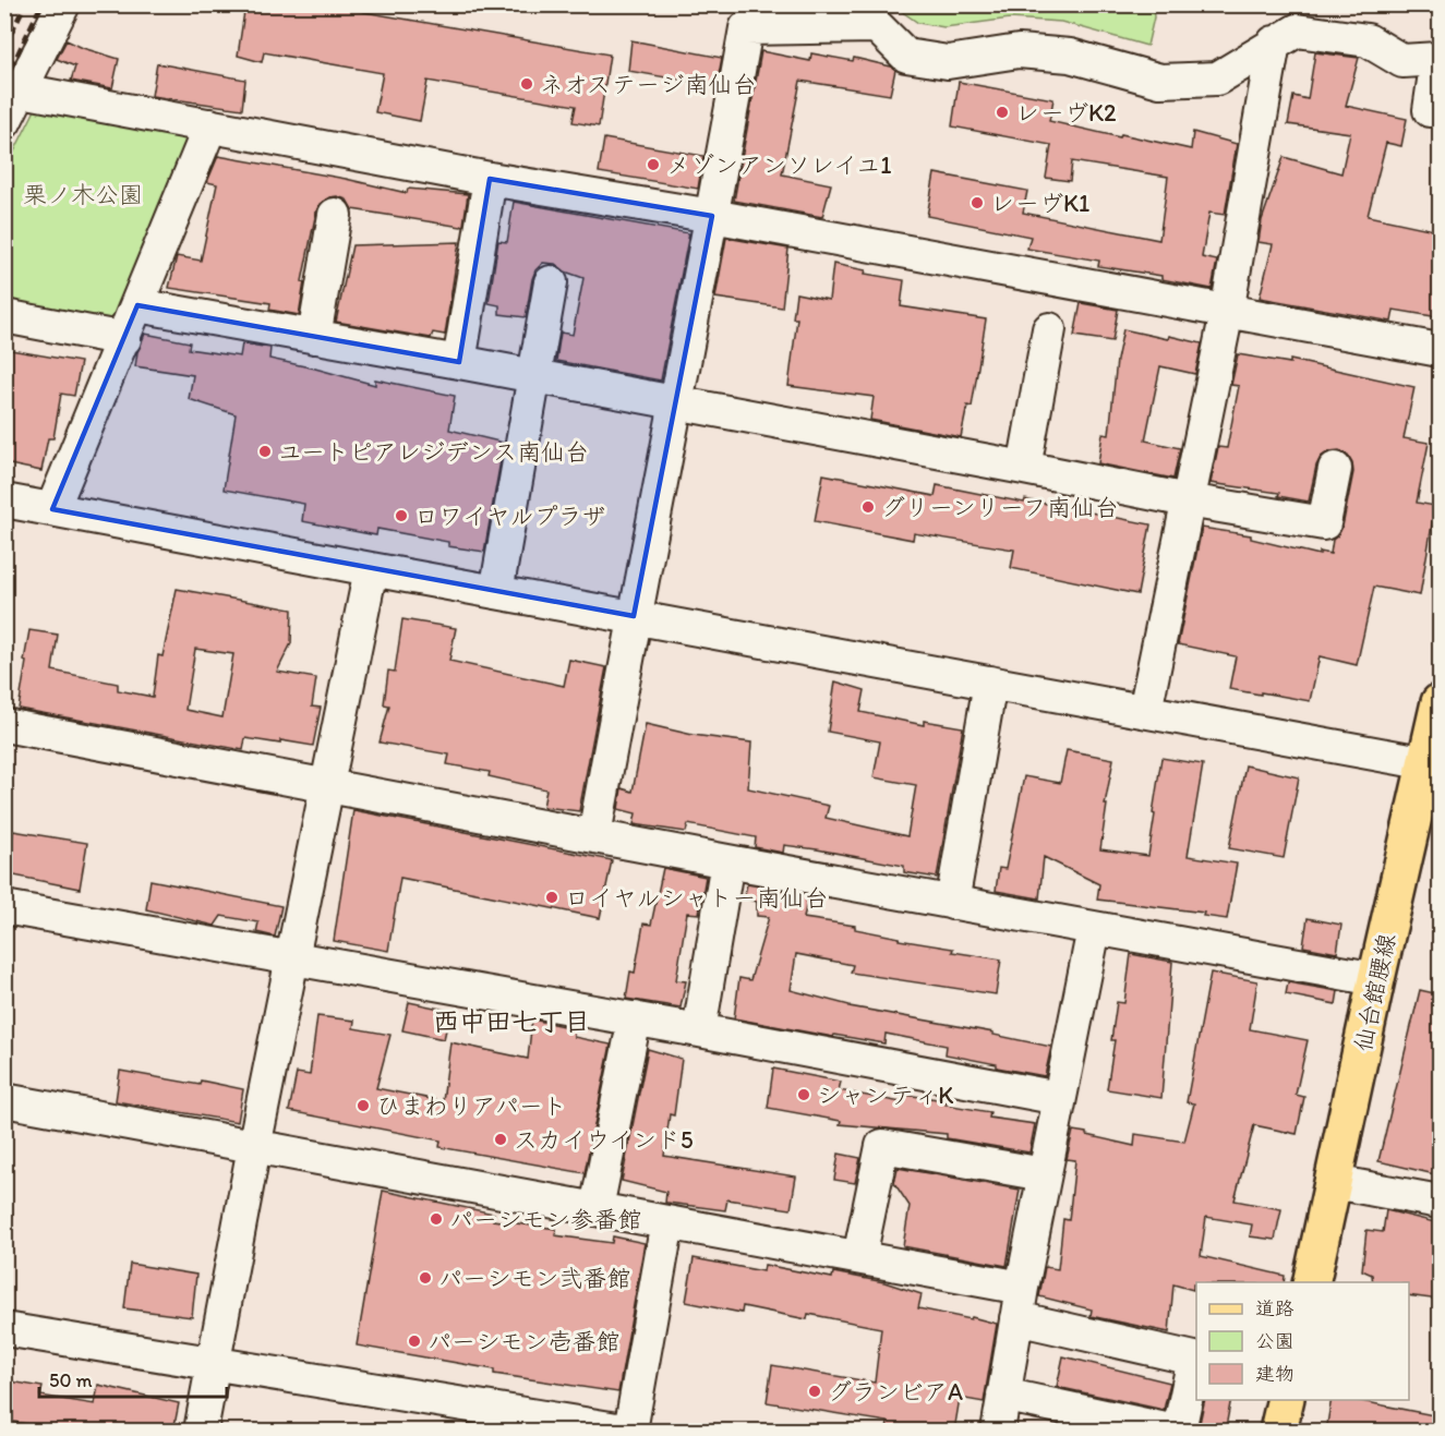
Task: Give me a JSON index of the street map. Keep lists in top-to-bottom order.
{
  "streets": {
    "main road": ["仙台館腰線"]
  },
  "districts": ["西中田七丁目"],
  "parks": ["栗ノ木公園"],
  "places": [
    "ネオステージ南仙台",
    "レーヴK2",
    "メゾンアンソレイユ1",
    "レーヴK1",
    "ユートピアレジデンス南仙台",
    "グリーンリーフ南仙台",
    "ロワイヤルプラザ",
    "ロイヤルシャトー南仙台",
    "シャンティK",
    "ひまわりアパート",
    "スカイウインド5",
    "パーシモン参番館",
    "パーシモン弐番館",
    "パーシモン壱番館",
    "グランビアA"
  ],
  "legend": ["道路", "公園", "建物"],
  "scale_bar": "50 m"
}
